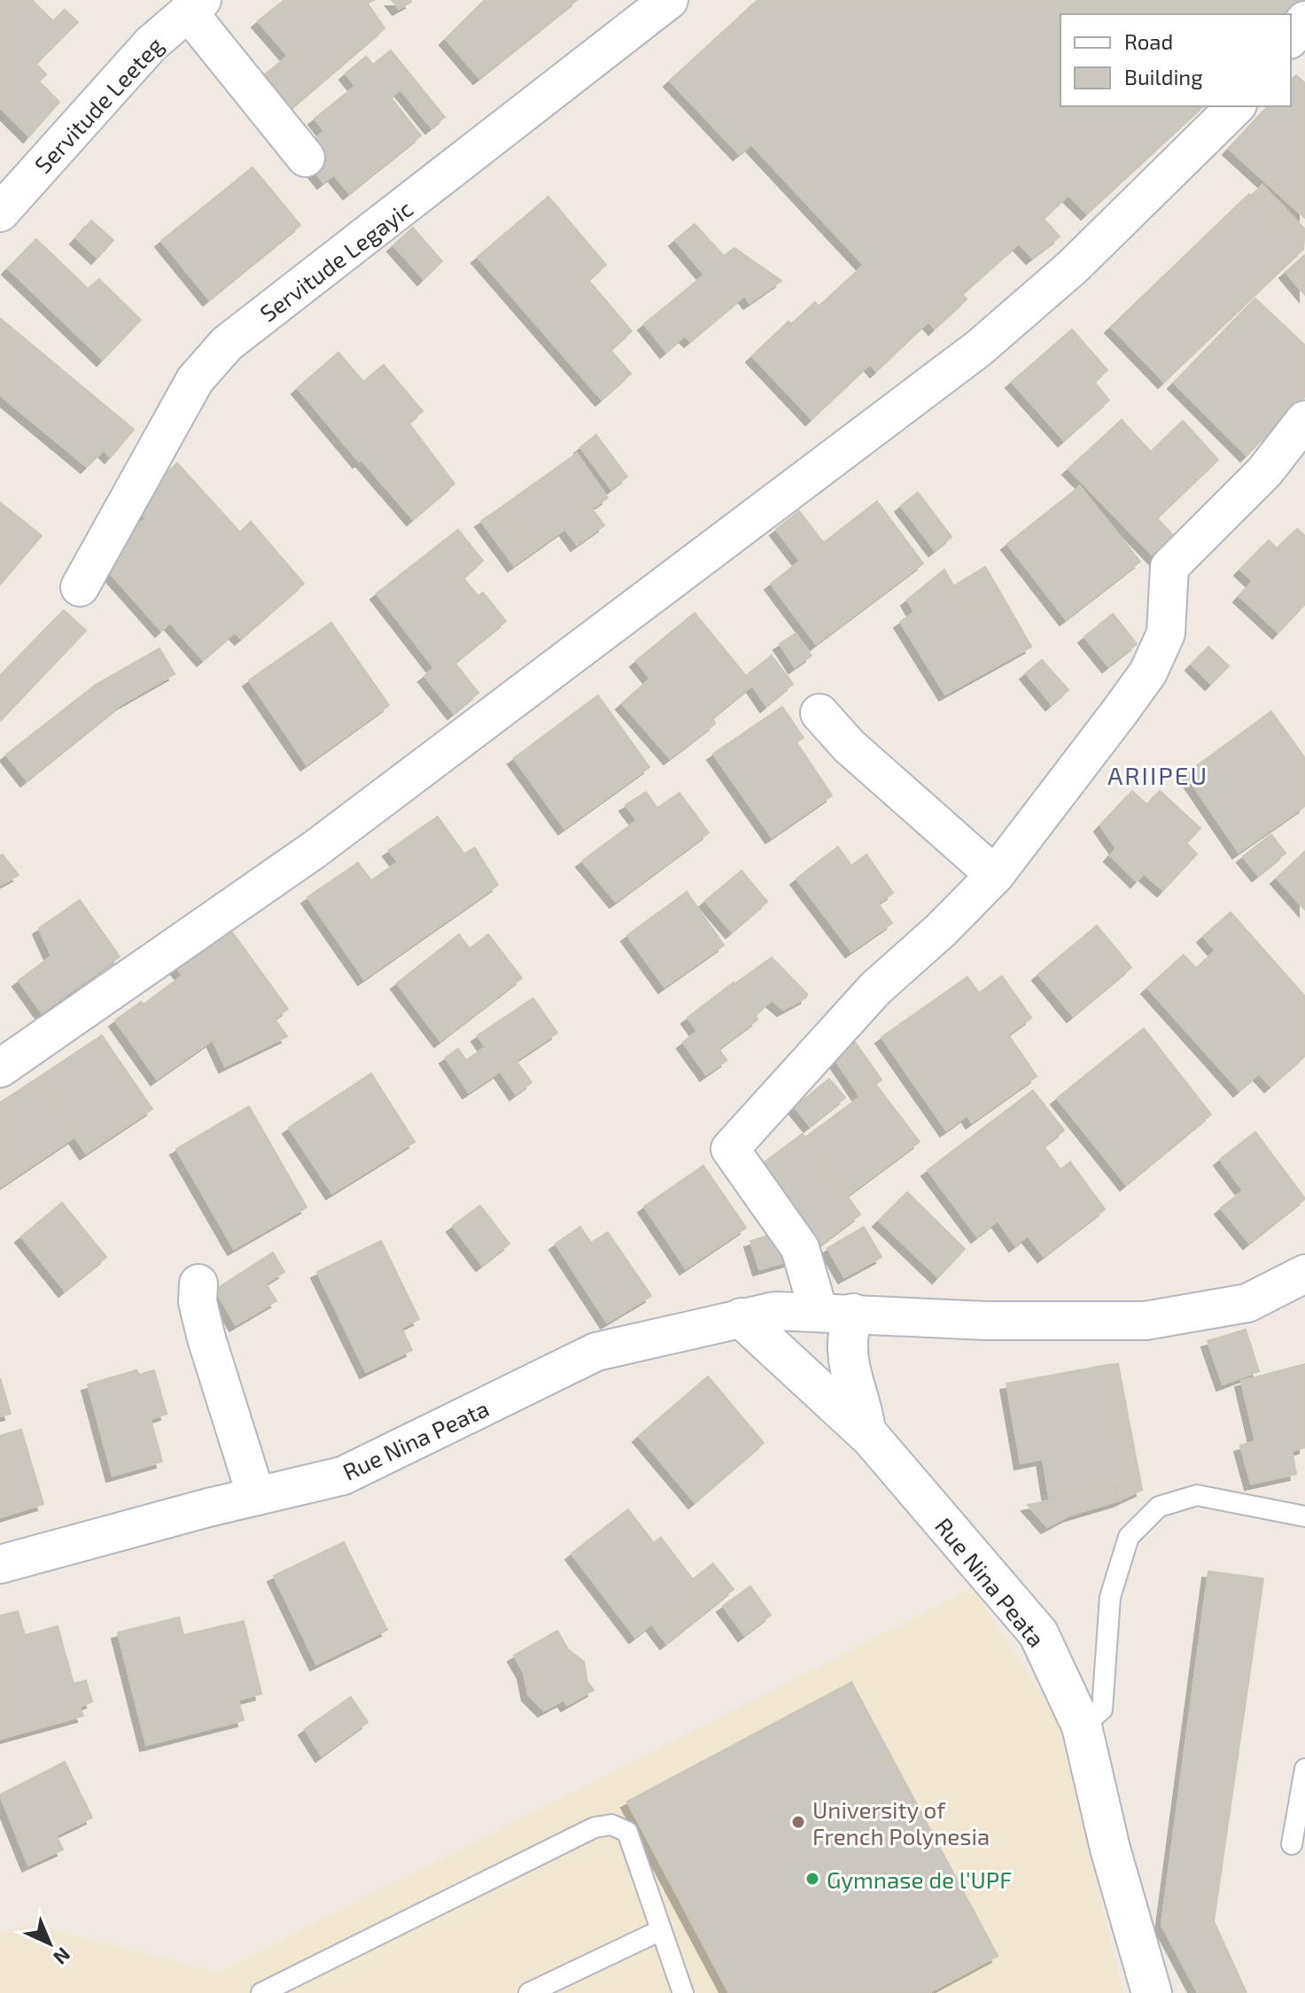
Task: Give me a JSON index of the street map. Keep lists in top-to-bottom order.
{
  "streets": {
    "street": ["Servitude Leeteg", "Servitude Legayic", "Rue Nina Peata"]
  },
  "districts": ["ARIIPEU"],
  "places": ["University of French Polynesia", "Gymnase de l'UPF"],
  "legend": ["Road", "Building"],
  "north": "bottom right"
}
